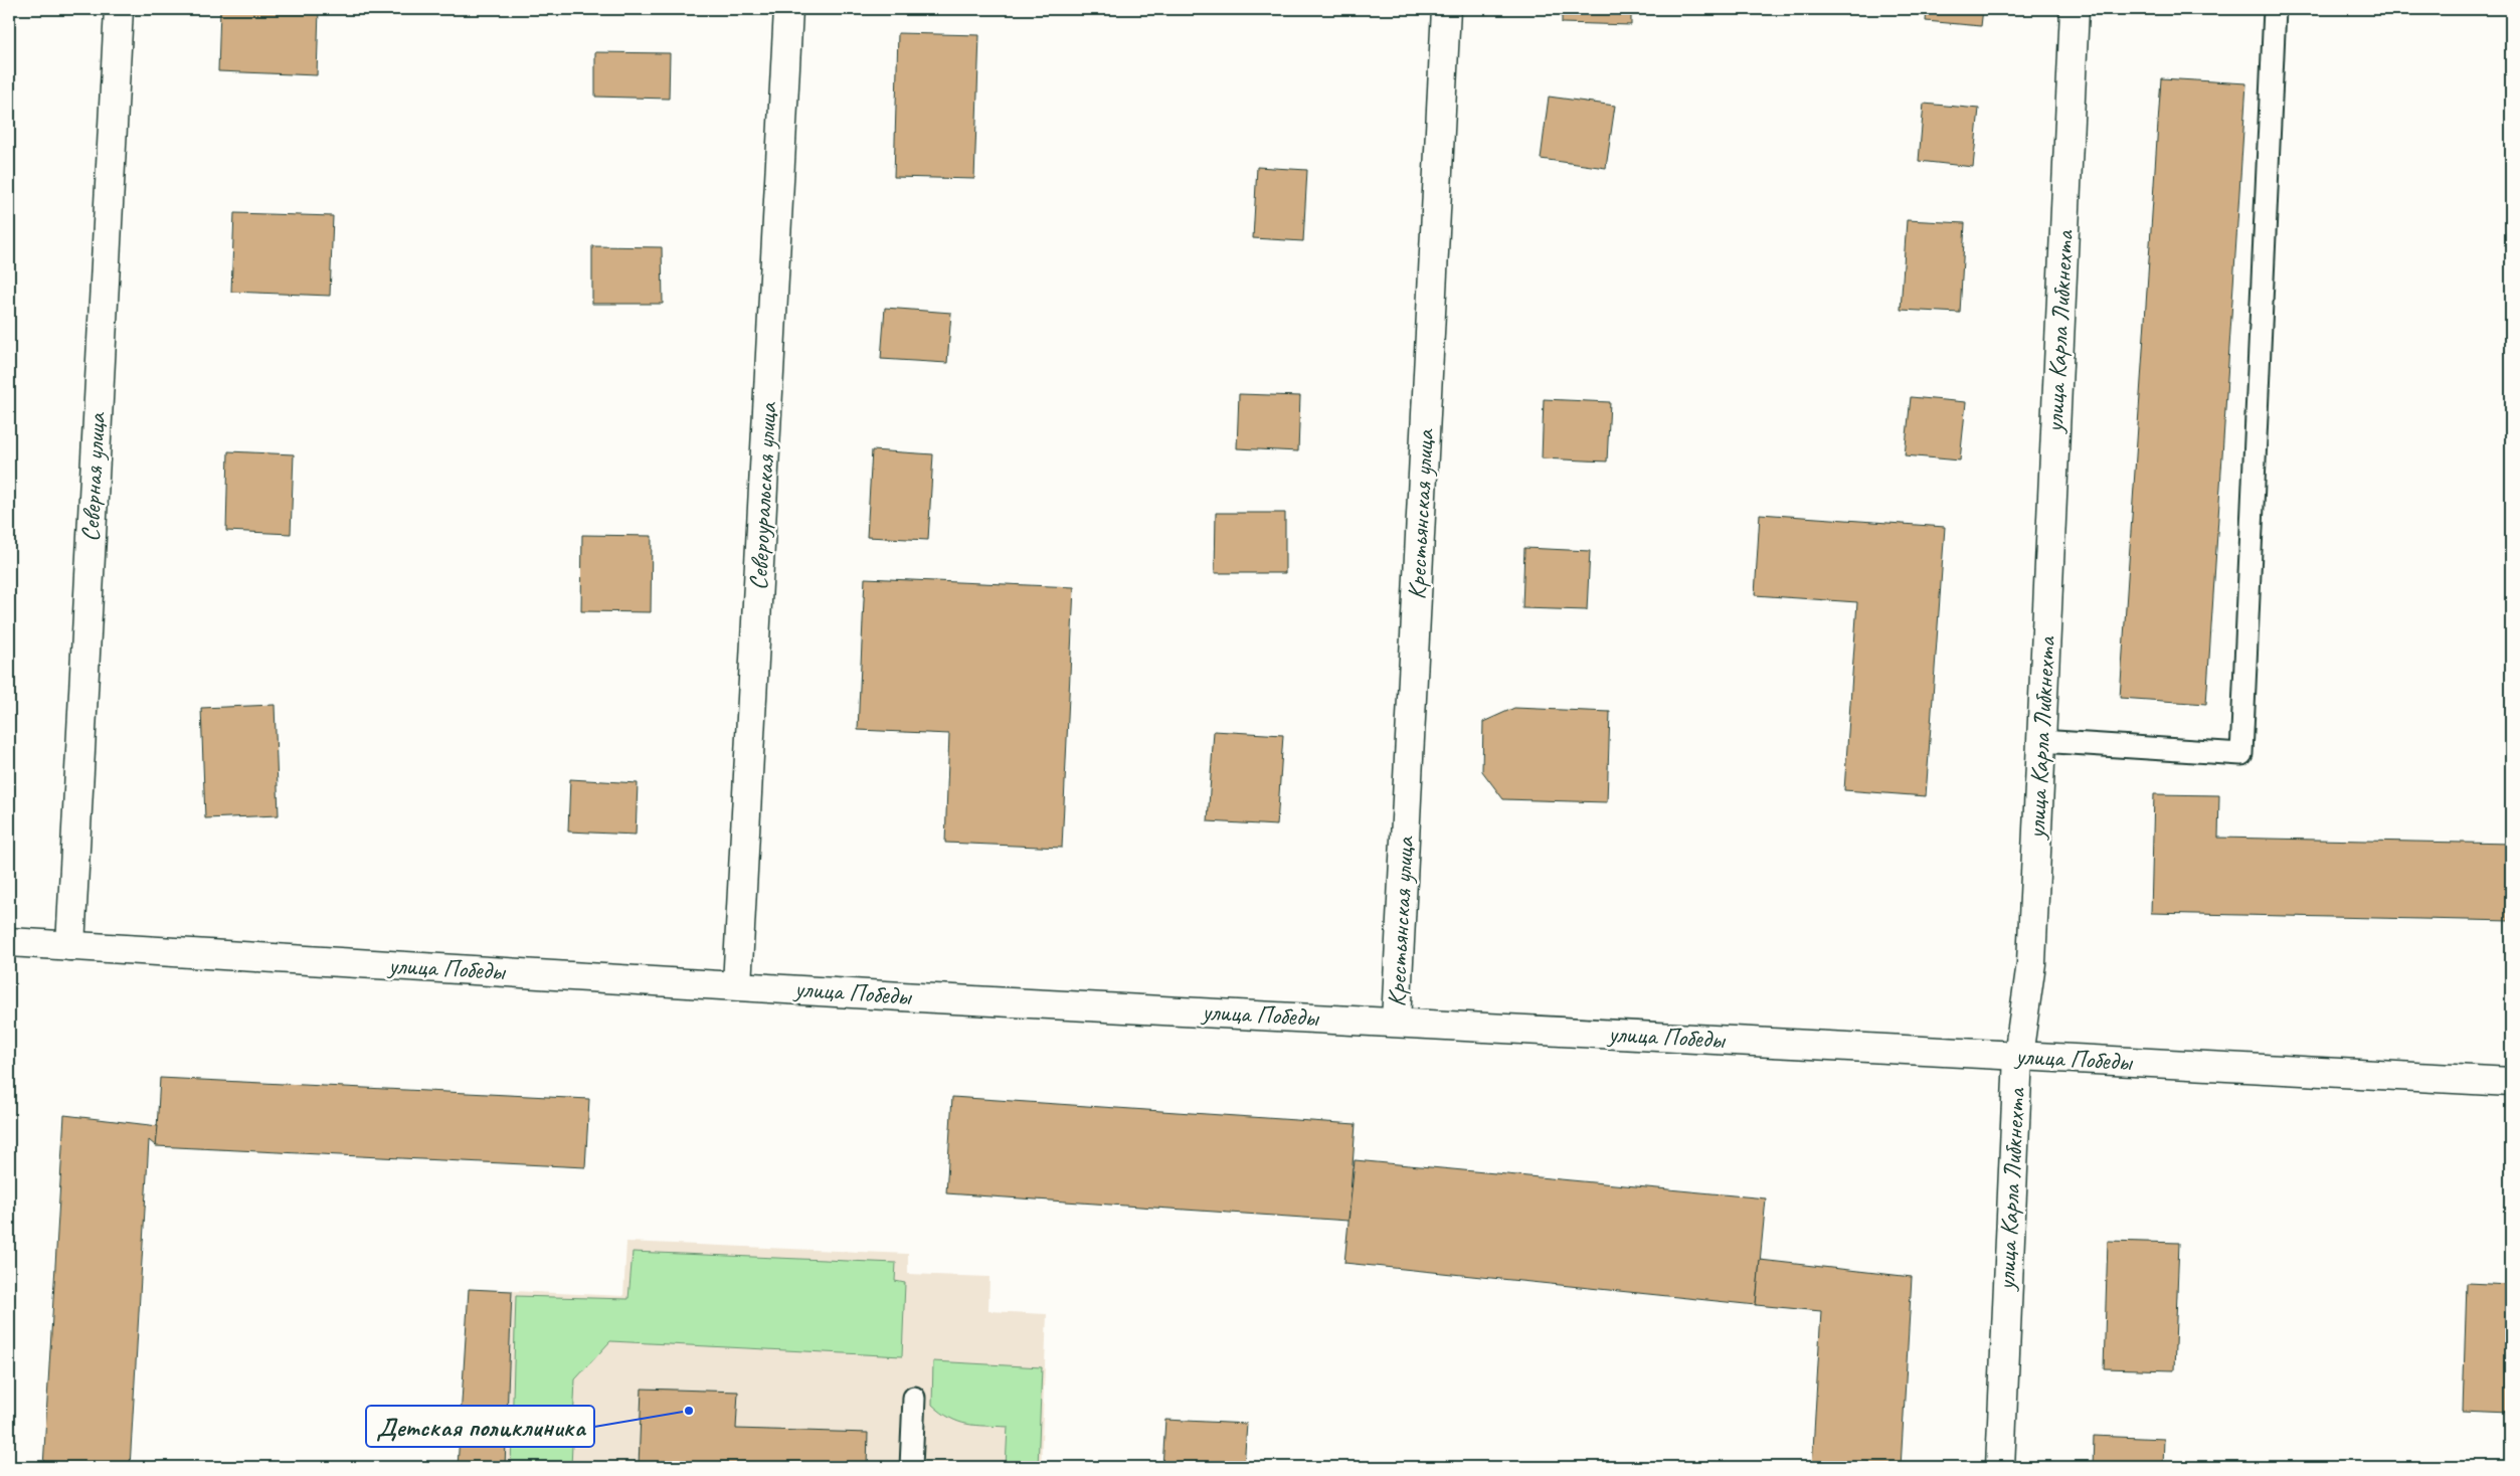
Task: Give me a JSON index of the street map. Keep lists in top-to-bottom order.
{
  "streets": {
    "street": [
      "улица Карла Либкнехта",
      "Северная улица",
      "Североуральская улица",
      "Крестьянская улица",
      "улица Победы"
    ]
  },
  "crossings": [
    ["улица Карла Либкнехта", "улица Победы"],
    ["Северная улица", "улица Победы"],
    ["Североуральская улица", "улица Победы"],
    ["Крестьянская улица", "улица Победы"]
  ],
  "places": ["Детская поликлиника"]
}
